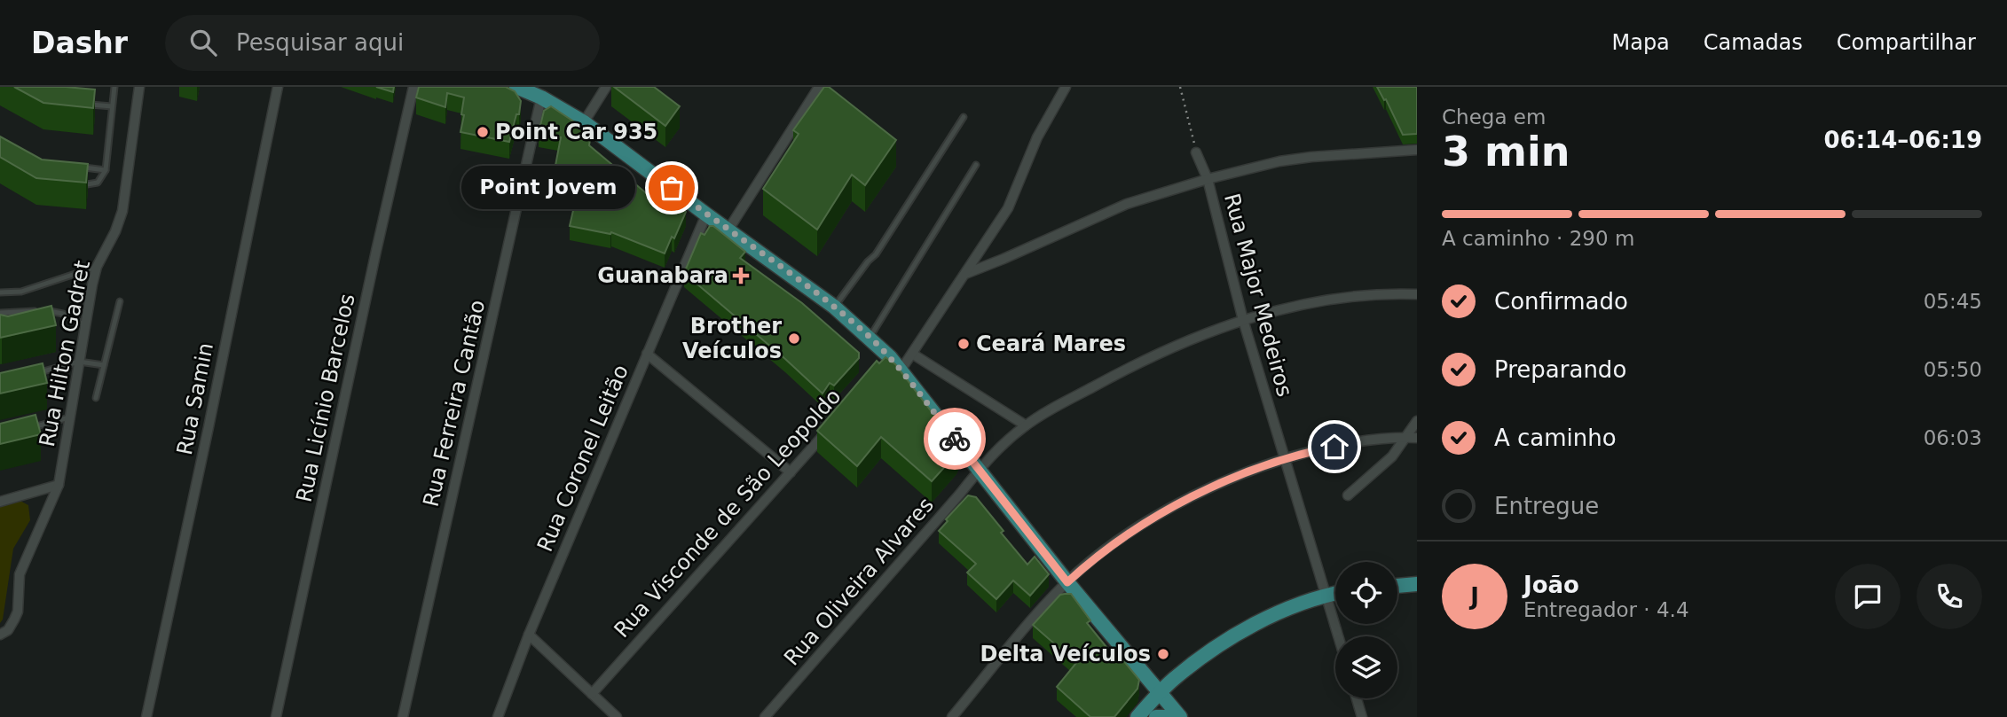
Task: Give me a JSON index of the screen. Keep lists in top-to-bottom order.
{
  "streets": {
    "street": [
      "Rua Major Medeiros",
      "Rua Hilton Gadret",
      "Rua Licínio Barcelos",
      "Rua Samin",
      "Rua Ferreira Cantão",
      "Rua Coronel Leitão",
      "Rua Visconde de São Leopoldo",
      "Rua Oliveira Alvares"
    ]
  },
  "crossings": [
    ["Rua Major Medeiros", "Rua Oliveira Alvares"]
  ],
  "places": {
    "other": [
      "Point Car 935",
      "Point Jovem",
      "Brother Veículos",
      "Ceará Mares",
      "Delta Veículos"
    ],
    "health": ["Guanabara"]
  },
  "page": {
    "header": "Dashr",
    "search": "Pesquisar aqui",
    "nav": ["Mapa", "Camadas", "Compartilhar"],
    "heading": ["3 min", "Chega em", "06:14–06:19"],
    "panel": ["João", "Entregador · 4.4"],
    "bubble": "Point Jovem",
    "bar": "A caminho · 290 m",
    "list": [
      ["Confirmado", "05:45"],
      ["Preparando", "05:50"],
      ["A caminho", "06:03"],
      "Entregue"
    ],
    "round": "J"
  }
}
